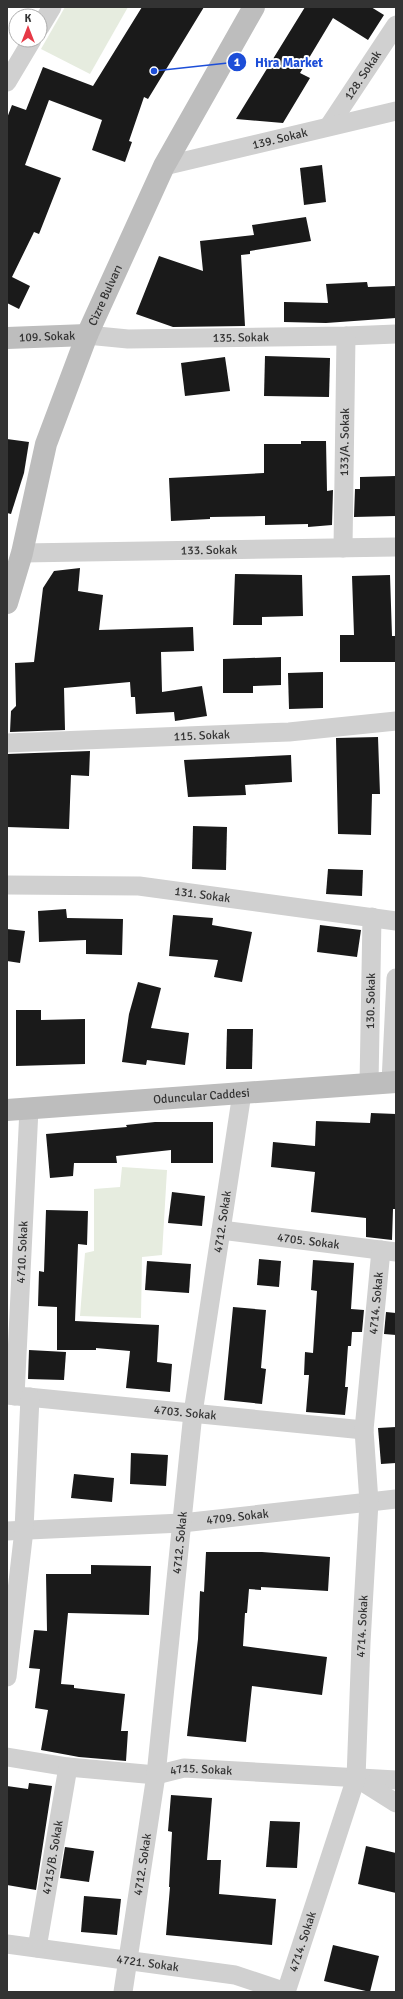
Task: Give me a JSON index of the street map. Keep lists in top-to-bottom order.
{
  "streets": {
    "main road": ["Cizre Bulvarı", "109. Sokak", "Oduncular Caddesi"],
    "street": [
      "128. Sokak",
      "139. Sokak",
      "135. Sokak",
      "133/A. Sokak",
      "133. Sokak",
      "115. Sokak",
      "131. Sokak",
      "130. Sokak",
      "4712. Sokak",
      "4705. Sokak",
      "4710. Sokak",
      "4714. Sokak",
      "4703. Sokak",
      "4709. Sokak",
      "4715. Sokak",
      "4715/B. Sokak",
      "4721. Sokak"
    ]
  },
  "crossings": [
    ["128. Sokak", "139. Sokak"],
    ["139. Sokak", "Cizre Bulvarı"],
    ["Cizre Bulvarı", "109. Sokak"],
    ["Cizre Bulvarı", "135. Sokak"],
    ["Cizre Bulvarı", "133. Sokak"],
    ["109. Sokak", "135. Sokak"],
    ["135. Sokak", "133/A. Sokak"],
    ["133/A. Sokak", "133. Sokak"],
    ["131. Sokak", "130. Sokak"],
    ["130. Sokak", "Oduncular Caddesi"],
    ["Oduncular Caddesi", "4712. Sokak"],
    ["Oduncular Caddesi", "4710. Sokak"],
    ["4712. Sokak", "4705. Sokak"],
    ["4712. Sokak", "4703. Sokak"],
    ["4712. Sokak", "4709. Sokak"],
    ["4712. Sokak", "4715. Sokak"],
    ["4712. Sokak", "4721. Sokak"],
    ["4705. Sokak", "4714. Sokak"],
    ["4710. Sokak", "4703. Sokak"],
    ["4710. Sokak", "4709. Sokak"],
    ["4714. Sokak", "4703. Sokak"],
    ["4714. Sokak", "4709. Sokak"],
    ["4714. Sokak", "4715. Sokak"],
    ["4714. Sokak", "4721. Sokak"],
    ["4715. Sokak", "4715/B. Sokak"],
    ["4715/B. Sokak", "4721. Sokak"]
  ],
  "places": ["Hira Market"],
  "north": "top"
}
